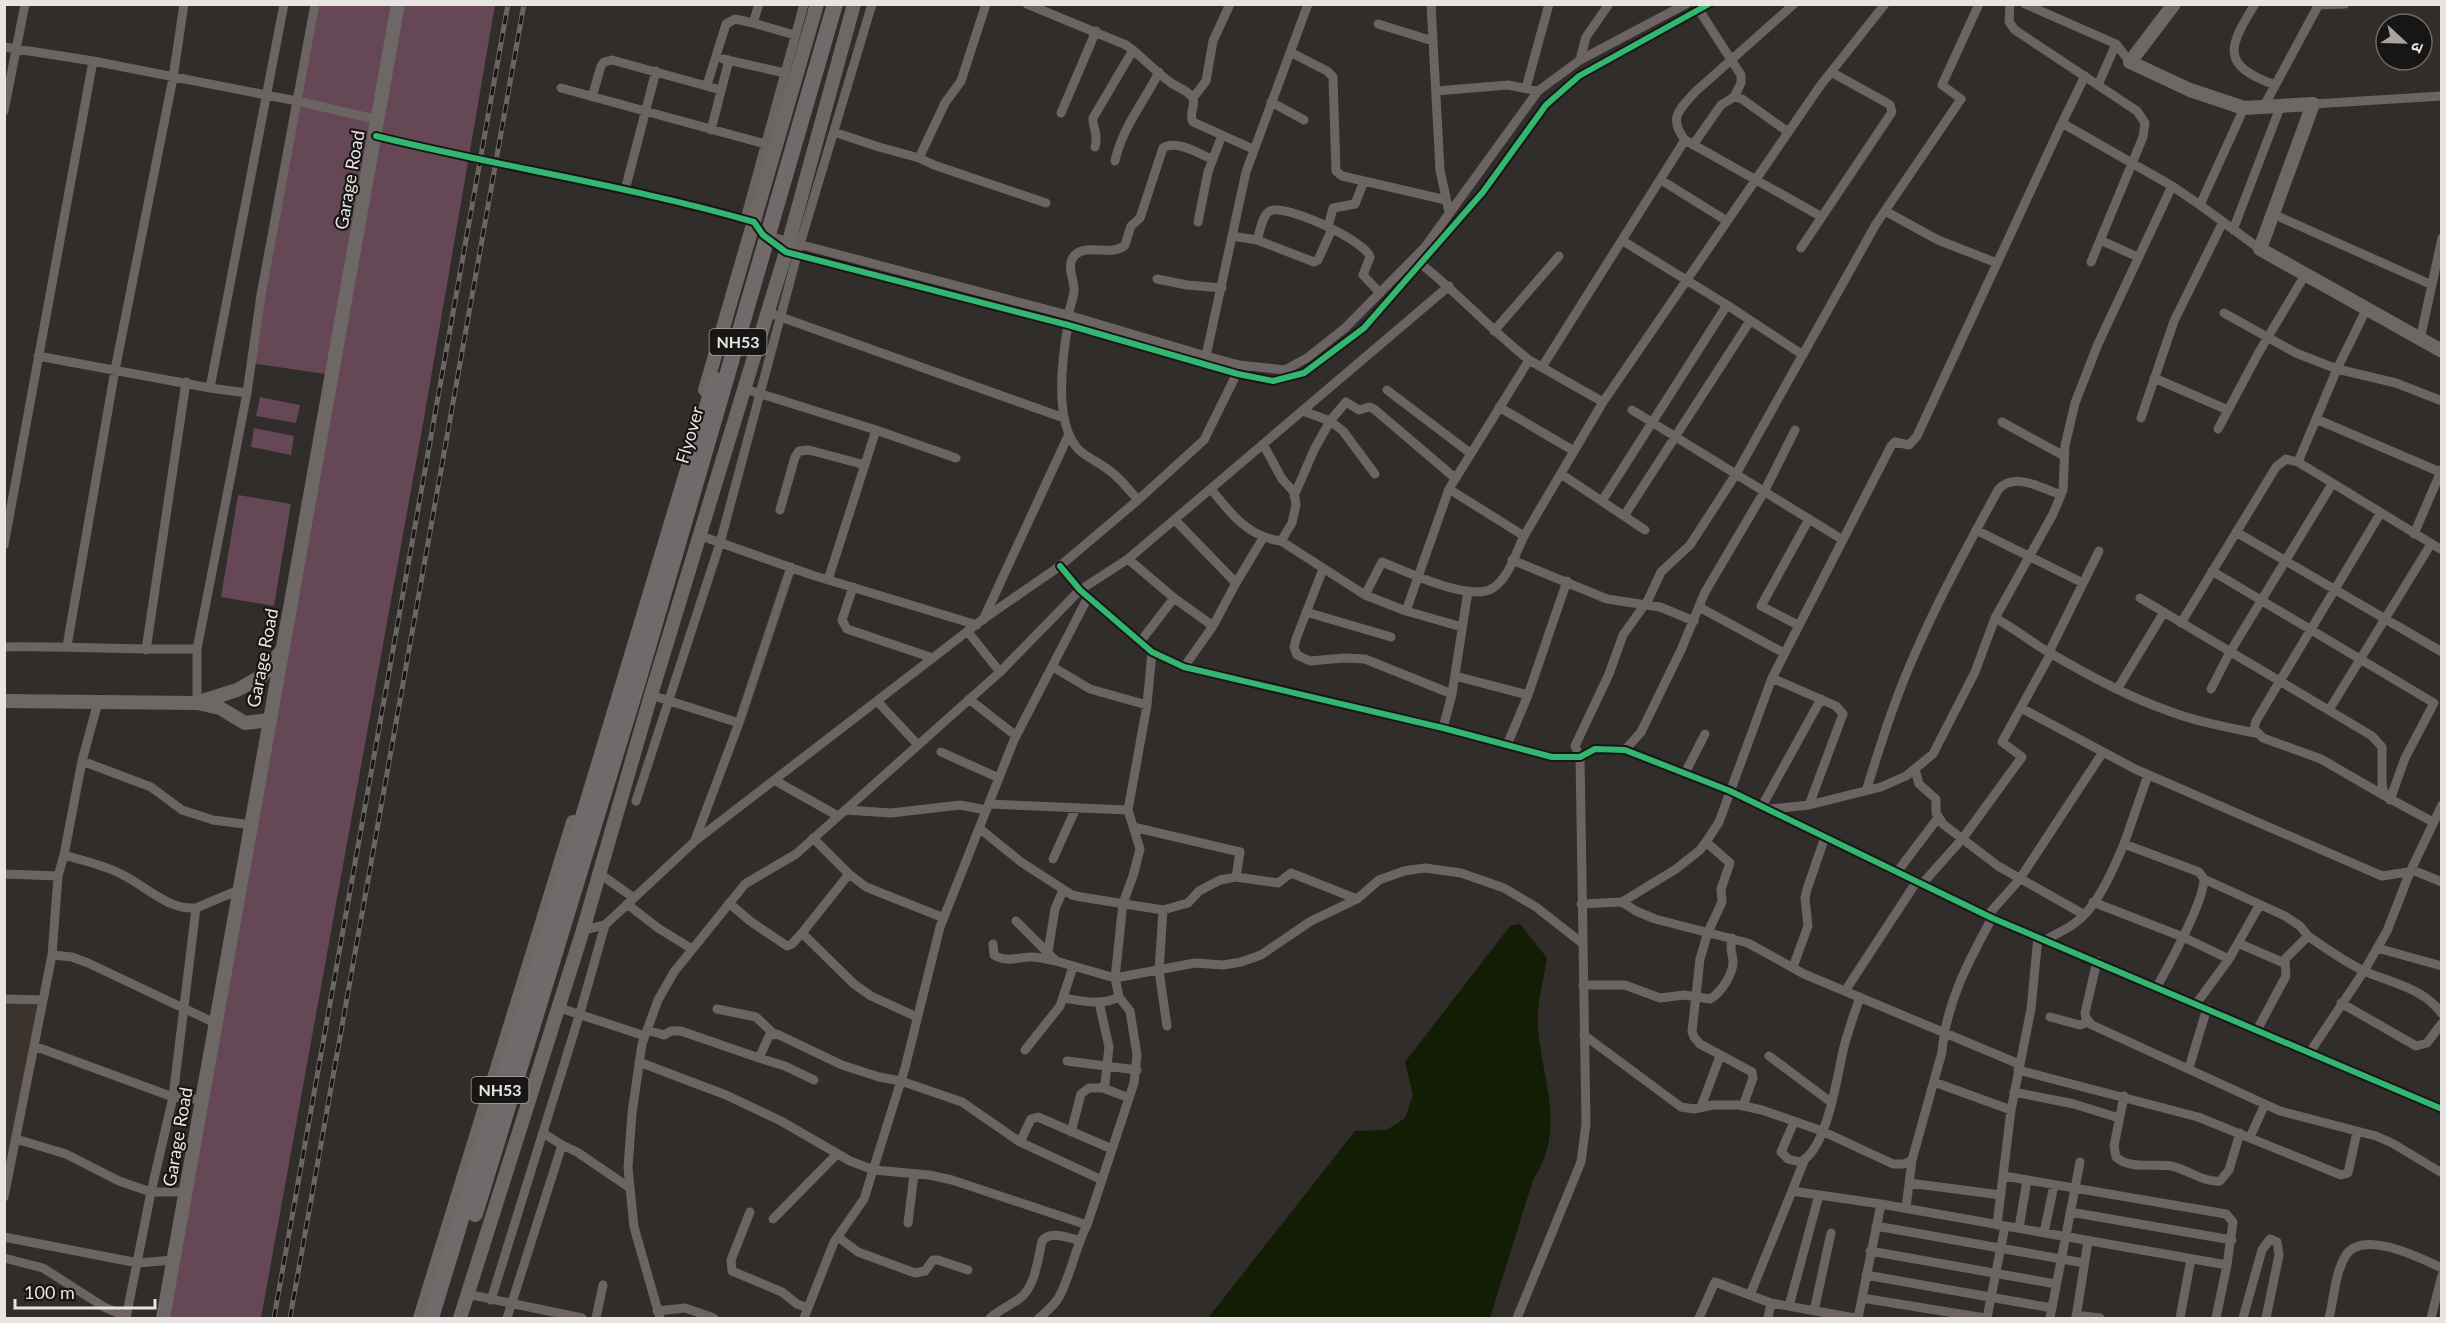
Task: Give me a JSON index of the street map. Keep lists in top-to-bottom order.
{
  "streets": {
    "highway": ["NH53", "Flyover"],
    "street": ["Garage Road"]
  },
  "crossings": [
    ["NH53", "Flyover"]
  ],
  "scale_bar": "100 m",
  "north": "right"
}
